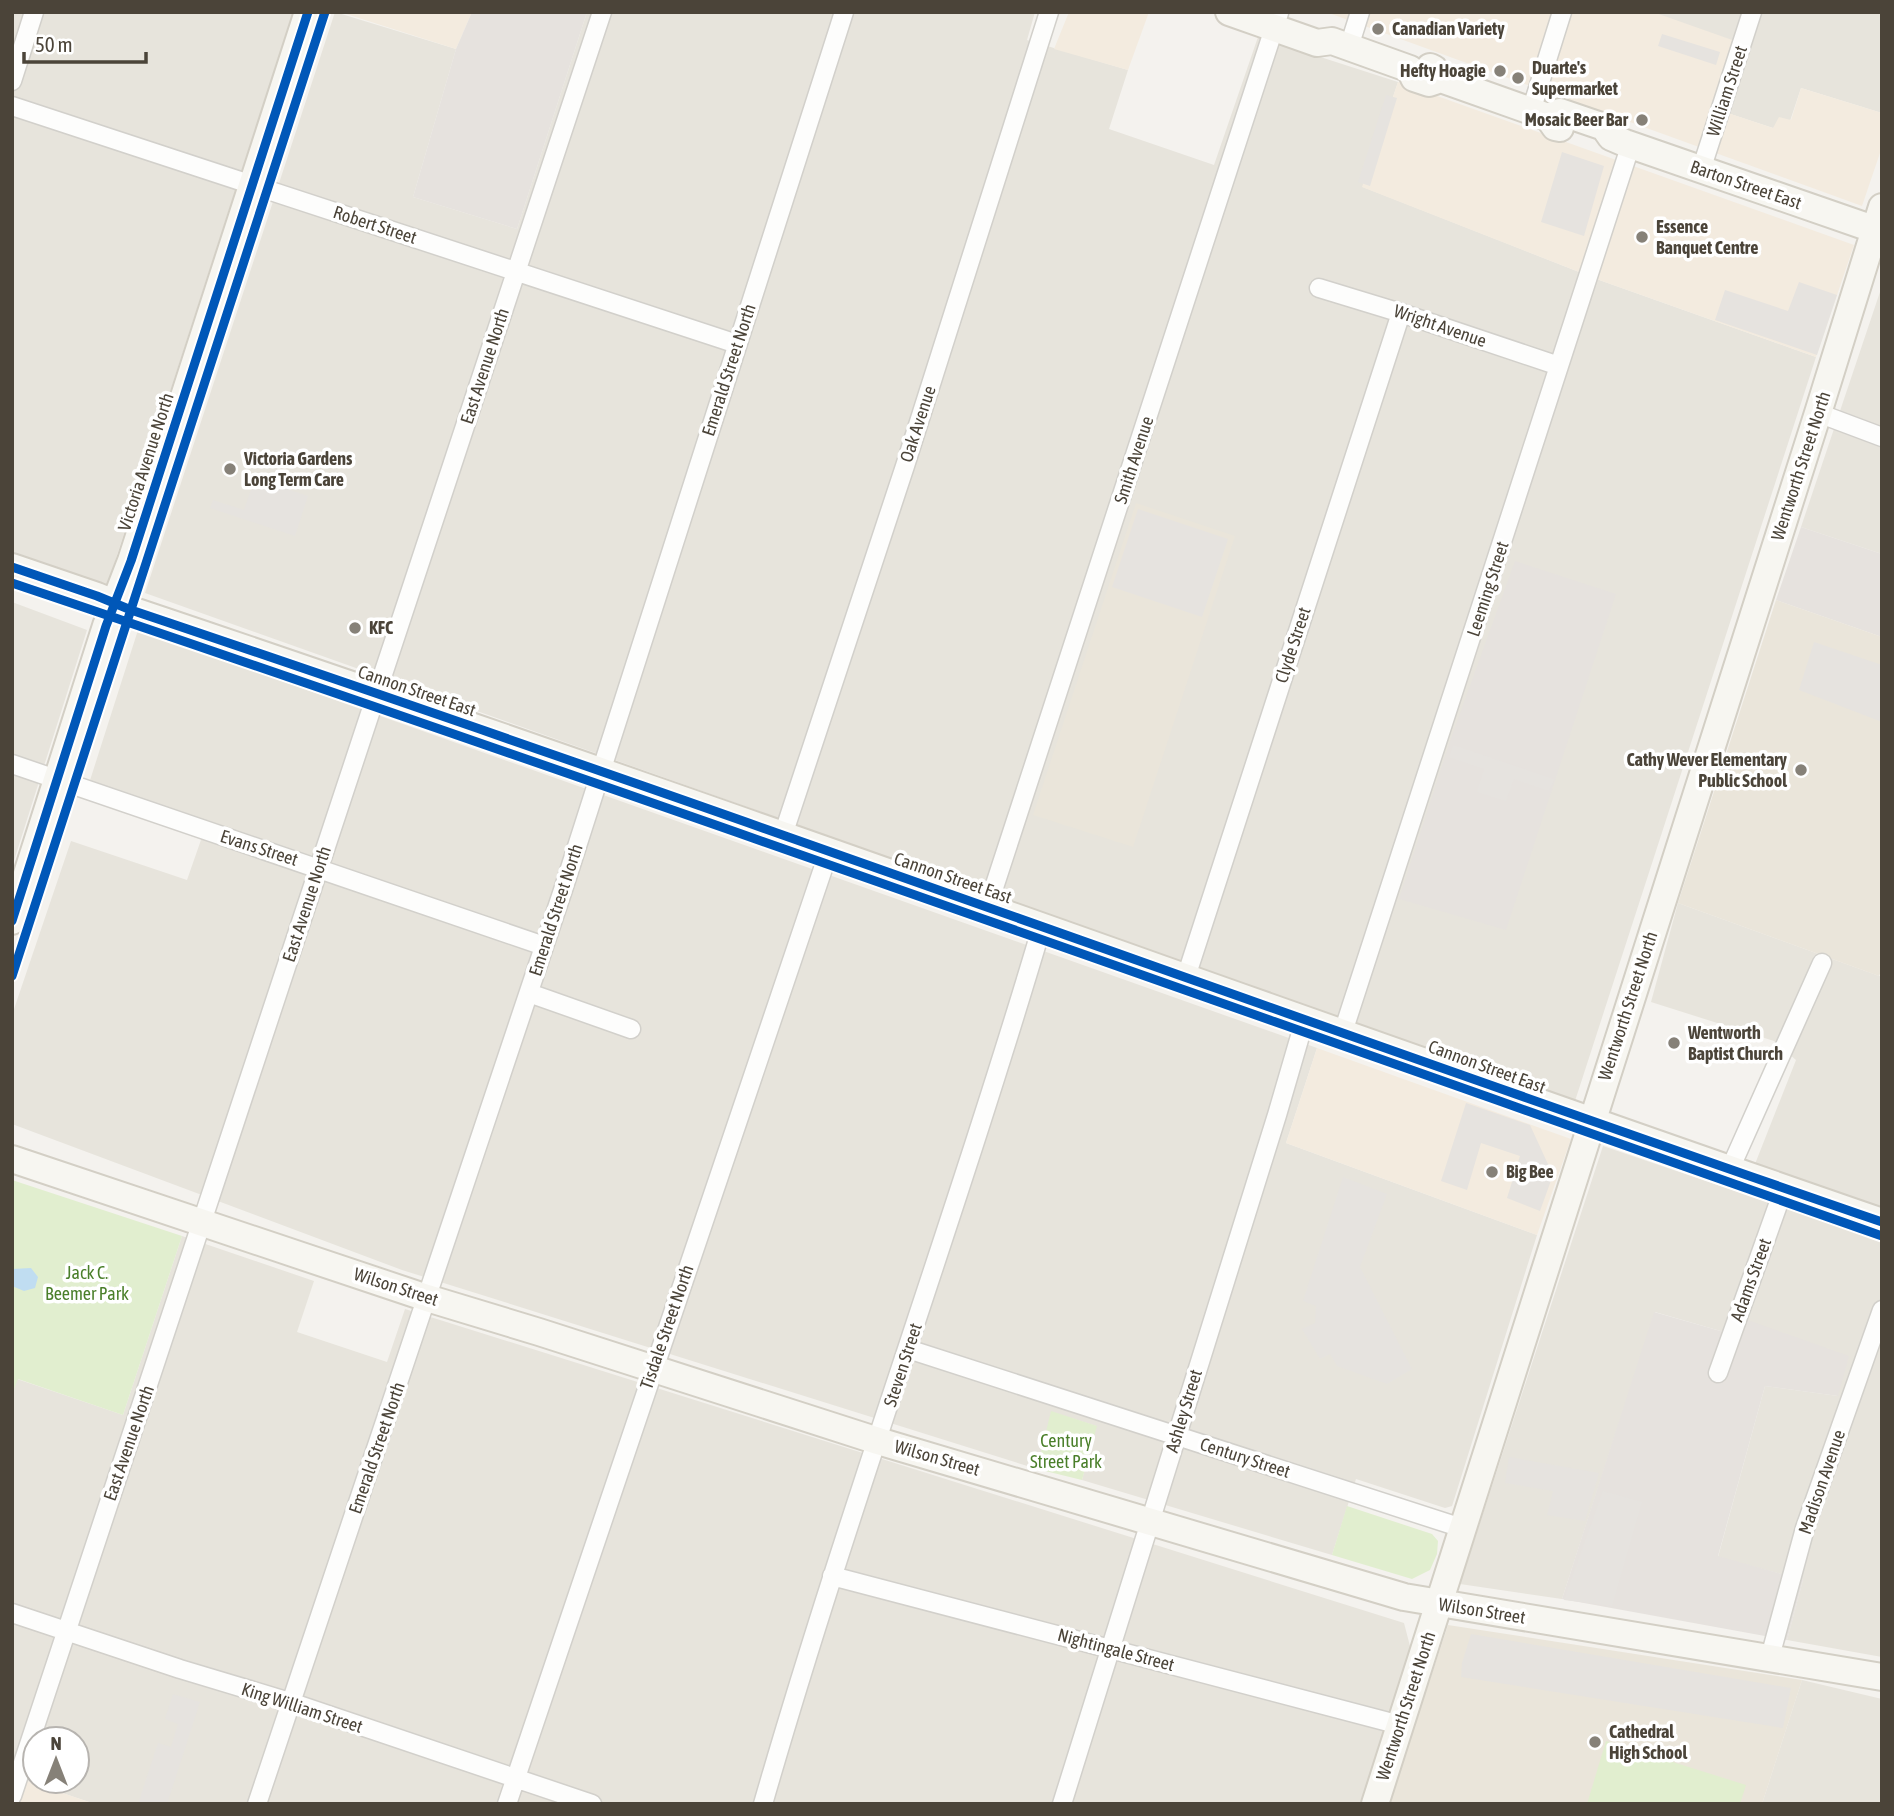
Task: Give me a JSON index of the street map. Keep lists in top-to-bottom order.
{
  "streets": {
    "main road": [
      "Barton Street East",
      "Victoria Avenue North",
      "Wentworth Street North",
      "Cannon Street East",
      "Wilson Street"
    ],
    "street": [
      "William Street",
      "Robert Street",
      "Wright Avenue",
      "East Avenue North",
      "Emerald Street North",
      "Oak Avenue",
      "Smith Avenue",
      "Leeming Street",
      "Clyde Street",
      "Evans Street",
      "Adams Street",
      "Tisdale Street North",
      "Steven Street",
      "Ashley Street",
      "Century Street",
      "Madison Avenue",
      "Nightingale Street",
      "King William Street"
    ]
  },
  "crossings": [
    ["William Street", "Barton Street East"],
    ["Barton Street East", "Smith Avenue"],
    ["Barton Street East", "Wentworth Street North"],
    ["Barton Street East", "Leeming Street"],
    ["Robert Street", "East Avenue North"],
    ["Robert Street", "Emerald Street North"],
    ["Robert Street", "Victoria Avenue North"],
    ["Wright Avenue", "Leeming Street"],
    ["Wright Avenue", "Clyde Street"],
    ["East Avenue North", "Cannon Street East"],
    ["East Avenue North", "Evans Street"],
    ["East Avenue North", "Wilson Street"],
    ["East Avenue North", "King William Street"],
    ["Emerald Street North", "Cannon Street East"],
    ["Emerald Street North", "Evans Street"],
    ["Emerald Street North", "Wilson Street"],
    ["Emerald Street North", "King William Street"],
    ["Oak Avenue", "Cannon Street East"],
    ["Smith Avenue", "Cannon Street East"],
    ["Victoria Avenue North", "Cannon Street East"],
    ["Victoria Avenue North", "Evans Street"],
    ["Wentworth Street North", "Cannon Street East"],
    ["Wentworth Street North", "Wilson Street"],
    ["Wentworth Street North", "Century Street"],
    ["Wentworth Street North", "Nightingale Street"],
    ["Leeming Street", "Cannon Street East"],
    ["Clyde Street", "Cannon Street East"],
    ["Cannon Street East", "Adams Street"],
    ["Cannon Street East", "Tisdale Street North"],
    ["Cannon Street East", "Steven Street"],
    ["Cannon Street East", "Ashley Street"],
    ["Wilson Street", "Tisdale Street North"],
    ["Wilson Street", "Steven Street"],
    ["Wilson Street", "Ashley Street"],
    ["Wilson Street", "Madison Avenue"],
    ["Tisdale Street North", "King William Street"],
    ["Steven Street", "Century Street"],
    ["Steven Street", "Nightingale Street"],
    ["Ashley Street", "Century Street"],
    ["Ashley Street", "Nightingale Street"]
  ],
  "parks": ["Jack C. Beemer Park", "Century Street Park"],
  "places": [
    "Canadian Variety",
    "Hefty Hoagie",
    "Duarte's Supermarket",
    "Mosaic Beer Bar",
    "Essence Banquet Centre",
    "Victoria Gardens Long Term Care",
    "KFC",
    "Cathy Wever Elementary Public School",
    "Wentworth Baptist Church",
    "Big Bee",
    "Cathedral High School"
  ],
  "scale_bar": "50 m",
  "north": "top"
}
